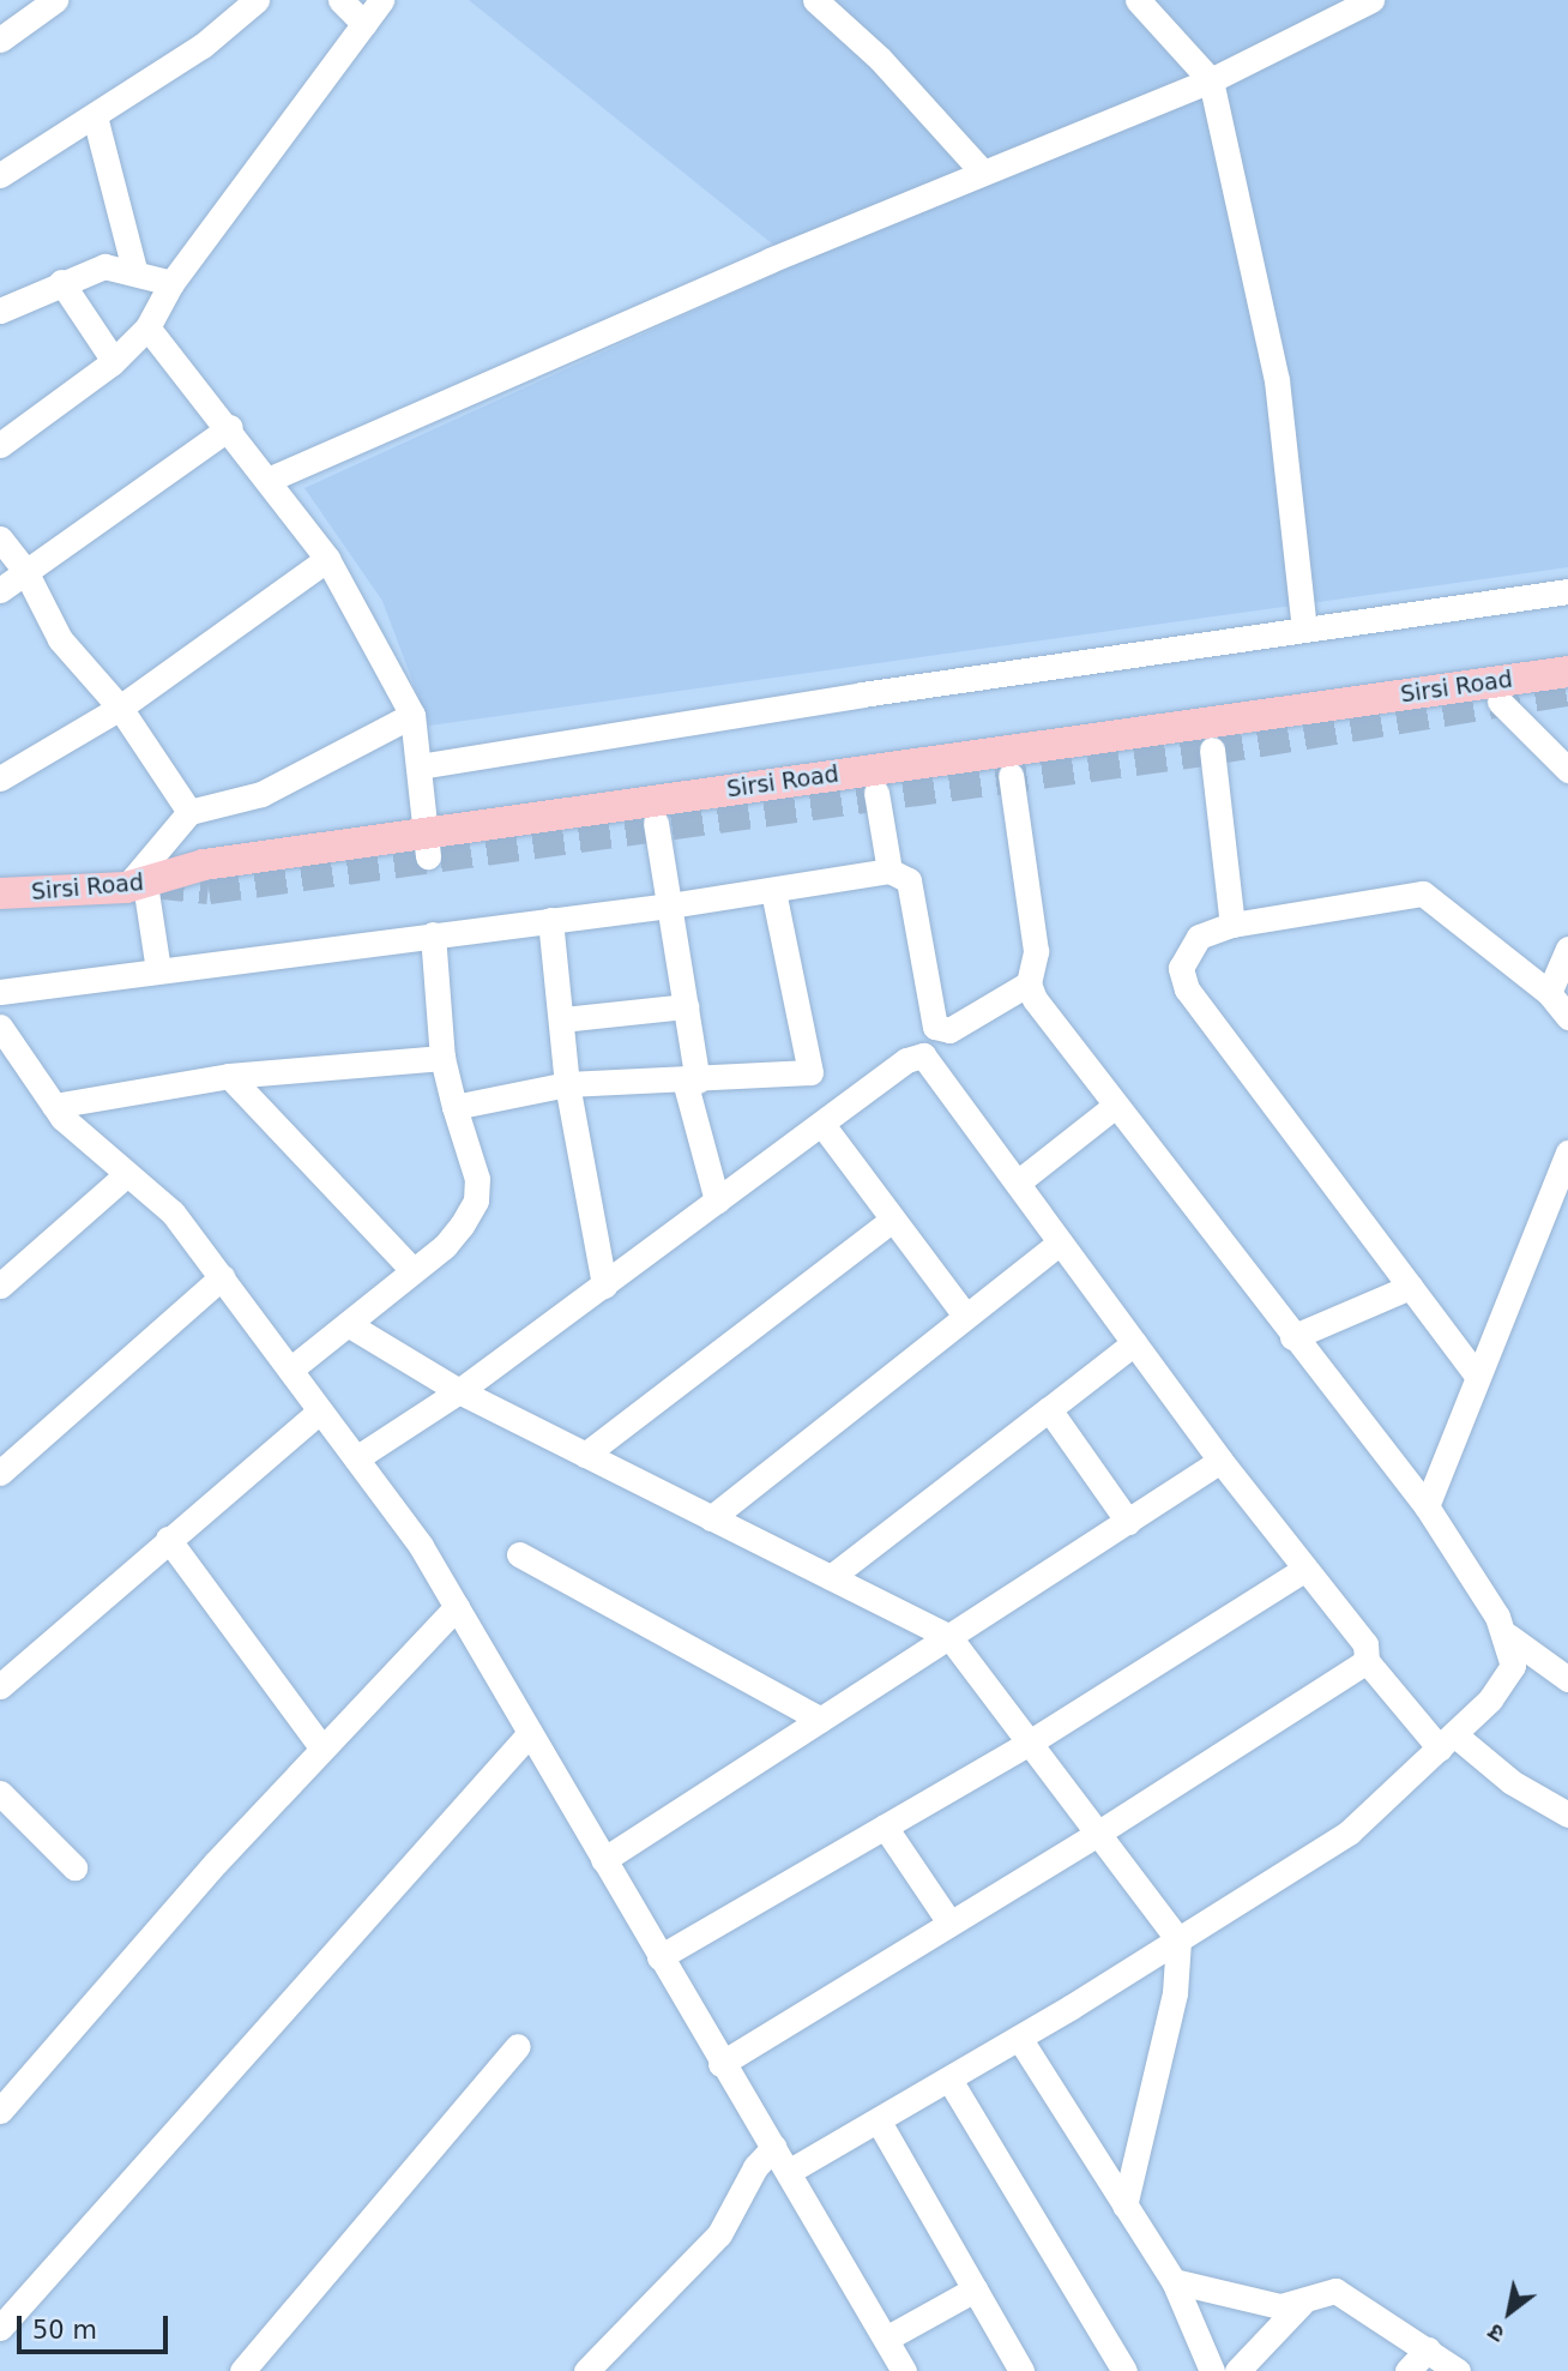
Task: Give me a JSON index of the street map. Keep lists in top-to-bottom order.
{
  "streets": {
    "main road": ["Sirsi Road"]
  },
  "scale_bar": "50 m",
  "north": "bottom left"
}
